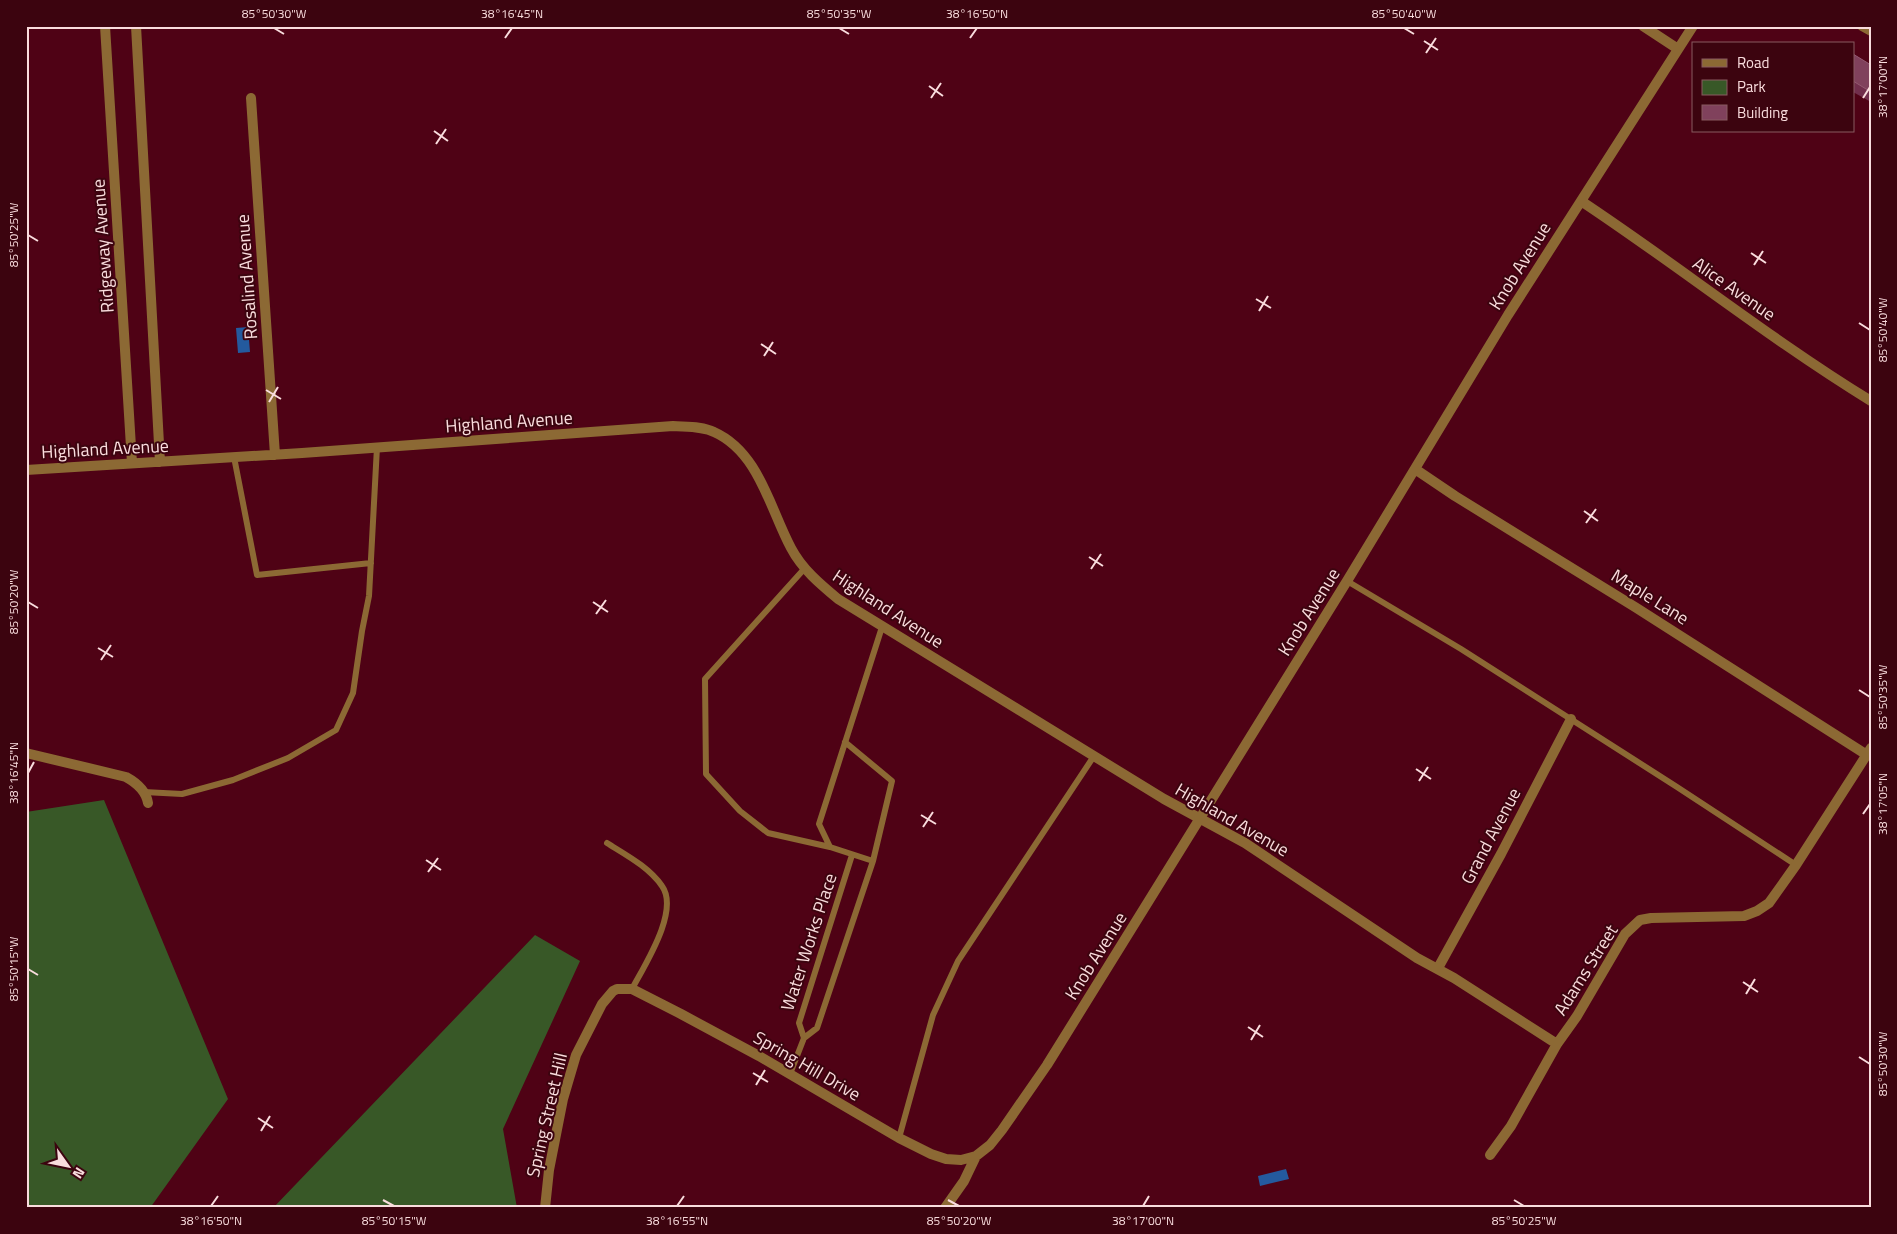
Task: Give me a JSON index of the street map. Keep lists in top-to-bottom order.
{
  "streets": {
    "street": [
      "Ridgeway Avenue",
      "Knob Avenue",
      "Rosalind Avenue",
      "Alice Avenue",
      "Highland Avenue",
      "Maple Lane",
      "Grand Avenue",
      "Adams Street",
      "Spring Hill Drive",
      "Spring Street Hill"
    ],
    "lane": ["Water Works Place"]
  },
  "crossings": [
    ["Ridgeway Avenue", "Highland Avenue"],
    ["Knob Avenue", "Alice Avenue"],
    ["Knob Avenue", "Highland Avenue"],
    ["Knob Avenue", "Maple Lane"],
    ["Knob Avenue", "Spring Hill Drive"],
    ["Rosalind Avenue", "Highland Avenue"],
    ["Highland Avenue", "Grand Avenue"],
    ["Highland Avenue", "Water Works Place"],
    ["Highland Avenue", "Adams Street"],
    ["Maple Lane", "Adams Street"],
    ["Water Works Place", "Spring Hill Drive"],
    ["Spring Hill Drive", "Spring Street Hill"]
  ],
  "legend": ["Road", "Park", "Building"],
  "north": "bottom right",
  "coordinates": [
    "85°50'30\"W",
    "38°16'45\"N",
    "85°50'35\"W",
    "38°16'50\"N",
    "85°50'40\"W",
    "38°17'00\"N",
    "85°50'25\"W",
    "85°50'20\"W",
    "38°17'05\"N",
    "85°50'15\"W",
    "38°16'55\"N"
  ]
}
